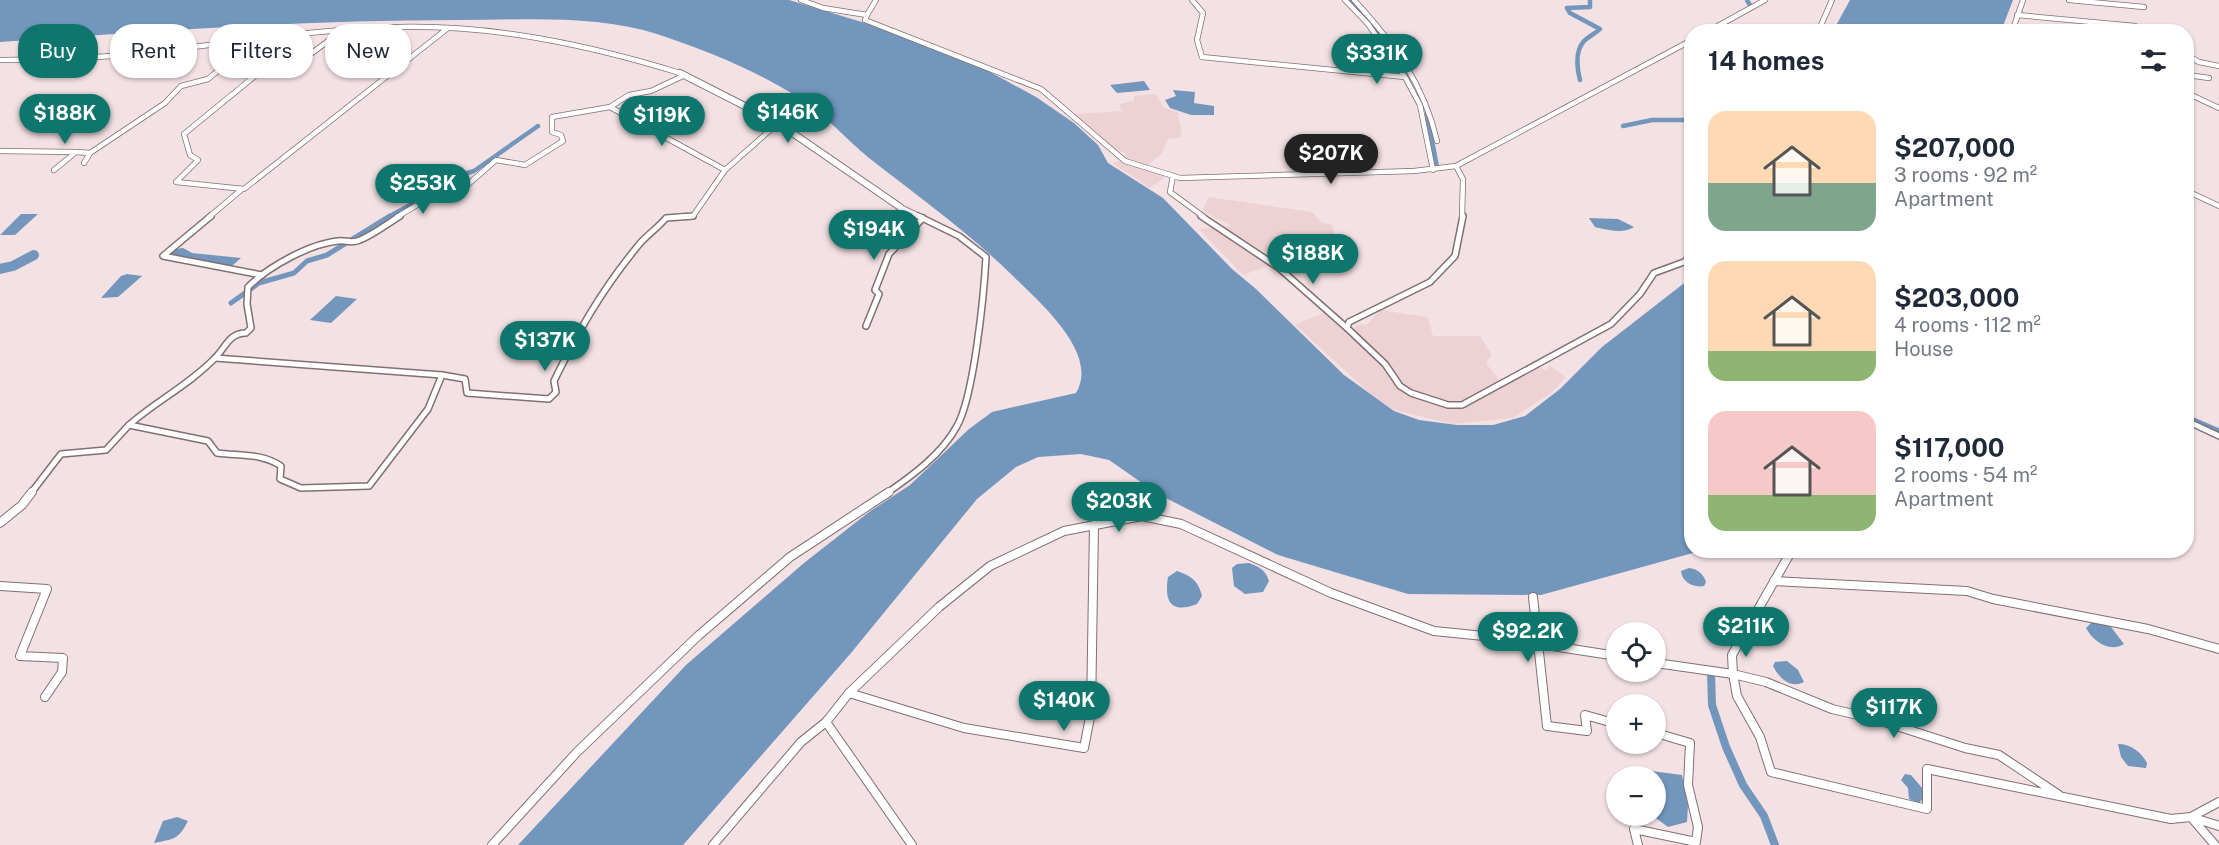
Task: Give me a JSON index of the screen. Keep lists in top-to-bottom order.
{
  "page": {
    "chip": [
      "Buy",
      "Rent",
      "Filters",
      "New"
    ],
    "heading": "14 homes",
    "price": [
      "$331K",
      "$146K",
      "$188K",
      "$119K",
      "$207K",
      "$253K",
      "$194K",
      "$188K",
      "$137K",
      "$203K",
      "$211K",
      "$92.2K",
      "$140K",
      "$117K"
    ],
    "list": [
      {
        "name": "$207,000",
        "note": "3 rooms · 92 m² · Apartment"
      },
      {
        "name": "$203,000",
        "note": "4 rooms · 112 m² · House"
      },
      {
        "name": "$117,000",
        "note": "2 rooms · 54 m² · Apartment"
      }
    ],
    "map_buttons": ["+", "−"]
  }
}
